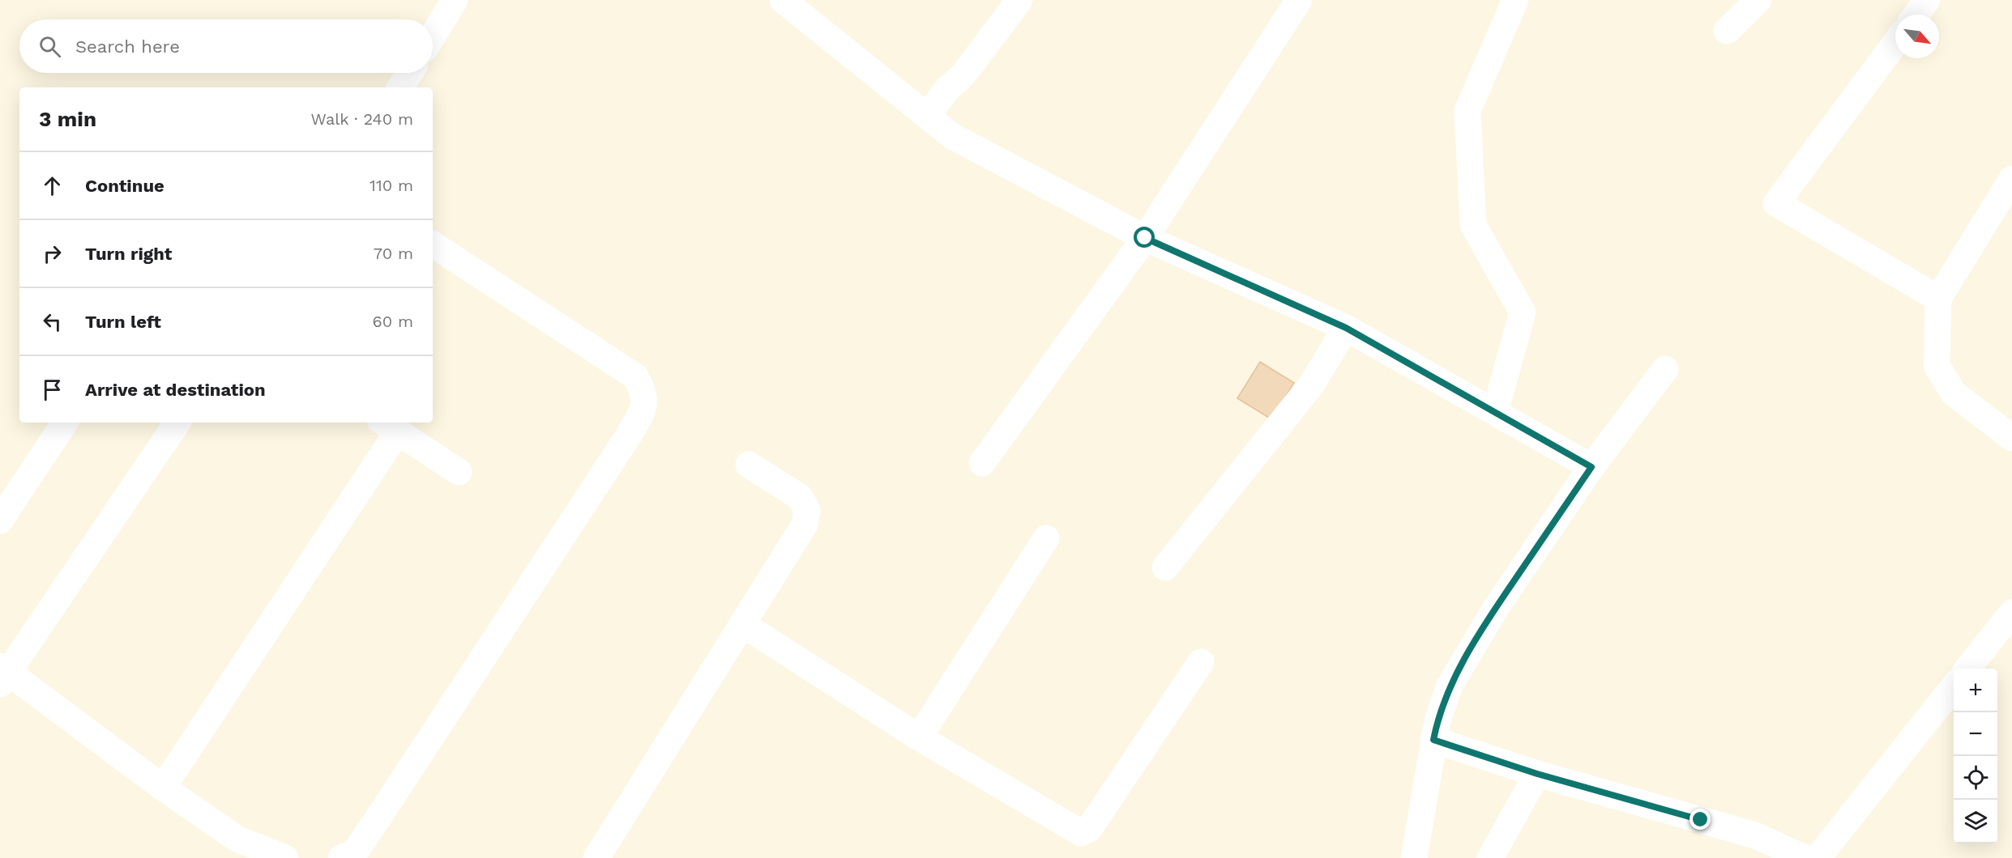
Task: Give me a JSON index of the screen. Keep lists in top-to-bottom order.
{
  "north": "bottom right",
  "page": {
    "search": "Search here",
    "heading": ["3 min", "Walk · 240 m"],
    "list": [
      ["Continue", "110 m"],
      ["Turn right", "70 m"],
      ["Turn left", "60 m"],
      "Arrive at destination"
    ],
    "map_buttons": ["+", "−"]
  }
}
